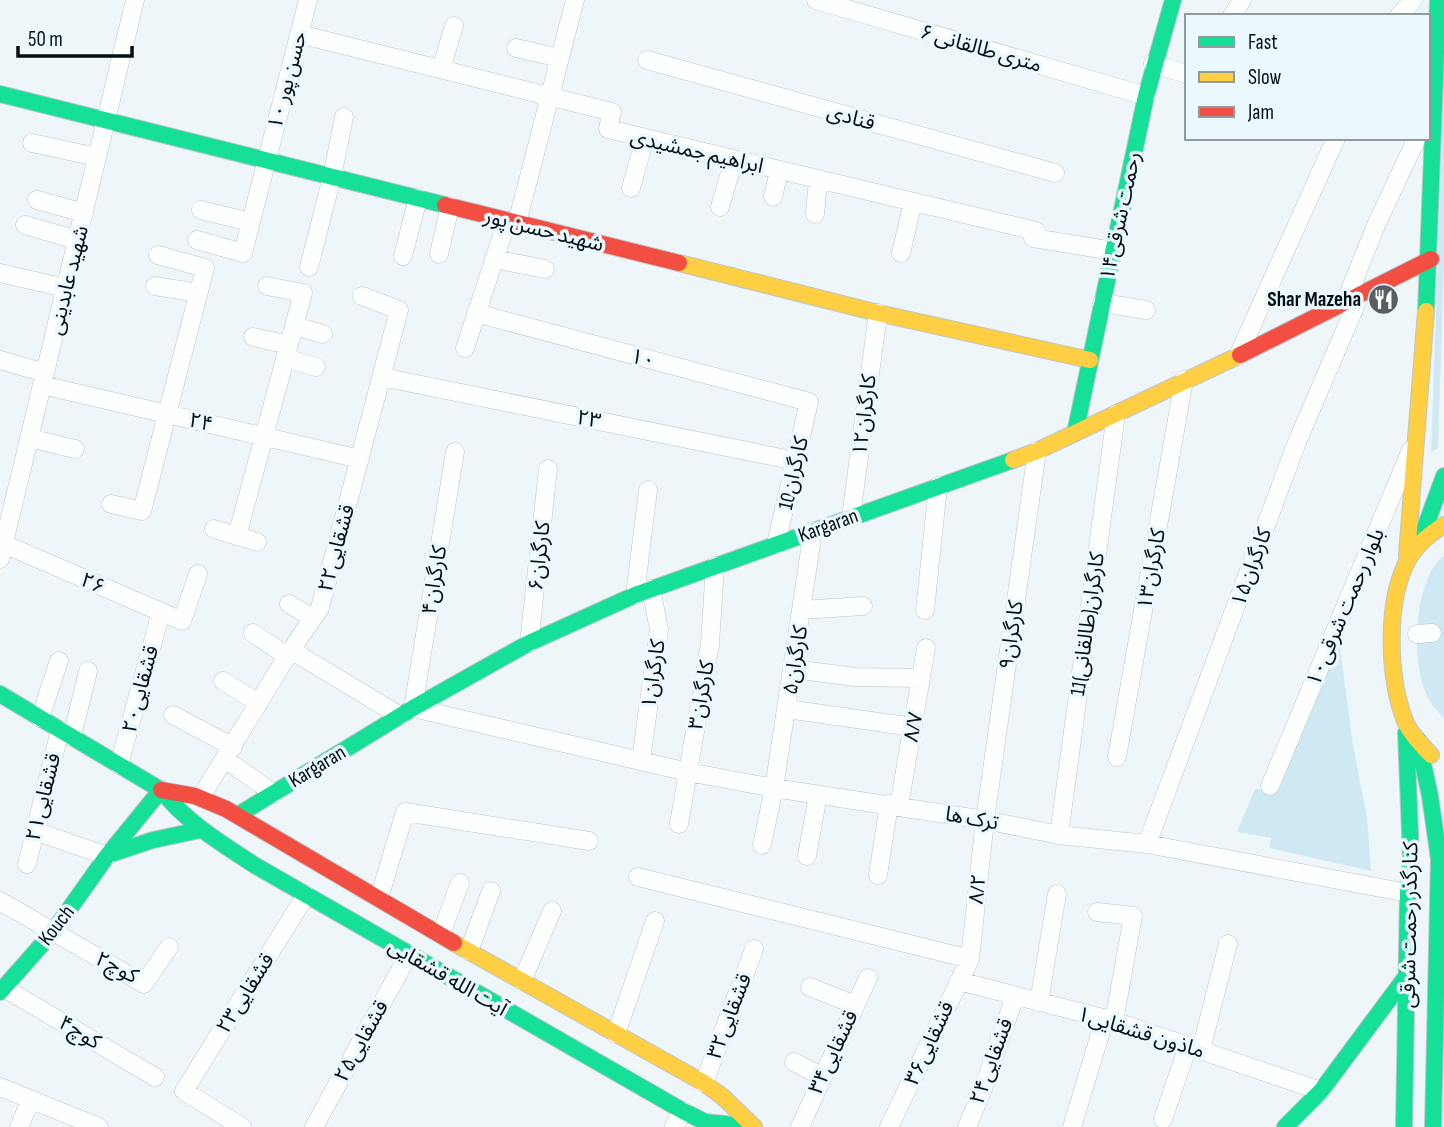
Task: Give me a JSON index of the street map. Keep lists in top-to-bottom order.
{
  "streets": {
    "main road": [
      "۱۴رحمت شرقی",
      "شهید حسن پور",
      "Kargaran",
      "Kouch",
      "کنارگذر رحمت شرقی",
      "آیت الله قشقایی"
    ],
    "street": [
      "۶ متری طالقانی",
      "۱۰ حسن پور",
      "قنادی",
      "ابراهیم جمشیدی",
      "شهید عابدینی",
      "۱۰",
      "۱۲کارگران",
      "۲۳",
      "۲۴",
      "10کارگران",
      "۲۲قشقایی",
      "۶کارگران",
      "۱۵کارگران",
      "کارگران۱۳",
      "کارگران۴",
      "۲۶",
      "۱۰بلوار رحمت شرقی",
      "11کارگران(طالقانی)",
      "کارگران۹",
      "کارگران۵",
      "۱کارگران",
      "۲۰قشقایی",
      "کارگران۳",
      "۸/۷",
      "قشقایی۲۱",
      "ترک ها",
      "۸/۲",
      "کوچ۲",
      "قشقایی۲۳",
      "قشقایی۳۲",
      "کوچ۴",
      "ماذون قشقایی۱",
      "قشقایی۲۵",
      "قشقایی۳۶",
      "قشقایی۳۴",
      "قشقایی۲۴"
    ]
  },
  "crossings": [
    ["۶ متری طالقانی", "۱۴رحمت شرقی"],
    ["۱۰ حسن پور", "ابراهیم جمشیدی"],
    ["۱۰ حسن پور", "شهید حسن پور"],
    ["ابراهیم جمشیدی", "۱۴رحمت شرقی"],
    ["۱۴رحمت شرقی", "شهید حسن پور"],
    ["۱۴رحمت شرقی", "Kargaran"],
    ["شهید حسن پور", "شهید عابدینی"],
    ["شهید حسن پور", "۱۲کارگران"],
    ["شهید عابدینی", "۲۴"],
    ["شهید عابدینی", "۲۶"],
    ["۱۰", "10کارگران"],
    ["۱۲کارگران", "Kargaran"],
    ["۲۳", "10کارگران"],
    ["۲۳", "۲۲قشقایی"],
    ["۲۴", "۲۲قشقایی"],
    ["10کارگران", "Kargaran"],
    ["Kargaran", "۶کارگران"],
    ["Kargaran", "۱۵کارگران"],
    ["Kargaran", "کارگران۱۳"],
    ["Kargaran", "کارگران۴"],
    ["Kargaran", "11کارگران(طالقانی)"],
    ["Kargaran", "کارگران۹"],
    ["Kargaran", "کارگران۵"],
    ["Kargaran", "۱کارگران"],
    ["Kargaran", "کارگران۳"],
    ["Kargaran", "ترک ها"],
    ["Kargaran", "آیت الله قشقایی"],
    ["۲۲قشقایی", "ترک ها"],
    ["۲۲قشقایی", "آیت الله قشقایی"],
    ["۱۵کارگران", "ترک ها"],
    ["کارگران۴", "ترک ها"],
    ["۲۶", "۲۰قشقایی"],
    ["11کارگران(طالقانی)", "ترک ها"],
    ["کارگران۹", "ترک ها"],
    ["کارگران۹", "۸/۲"],
    ["کارگران۵", "ترک ها"],
    ["۱کارگران", "ترک ها"],
    ["۲۰قشقایی", "آیت الله قشقایی"],
    ["کارگران۳", "ترک ها"],
    ["۸/۷", "ترک ها"],
    ["قشقایی۲۱", "آیت الله قشقایی"],
    ["ترک ها", "۸/۲"],
    ["ترک ها", "کنارگذر رحمت شرقی"],
    ["۸/۲", "قشقایی۳۶"],
    ["Kouch", "کوچ۲"],
    ["Kouch", "آیت الله قشقایی"],
    ["Kouch", "کوچ۴"],
    ["آیت الله قشقایی", "قشقایی۲۳"],
    ["آیت الله قشقایی", "قشقایی۳۲"],
    ["آیت الله قشقایی", "قشقایی۲۵"],
    ["ماذون قشقایی۱", "قشقایی۳۶"],
    ["ماذون قشقایی۱", "قشقایی۲۴"]
  ],
  "places": {
    "restaurant": ["Shar Mazeha"]
  },
  "legend": ["Fast", "Slow", "Jam"],
  "scale_bar": "50 m"
}
